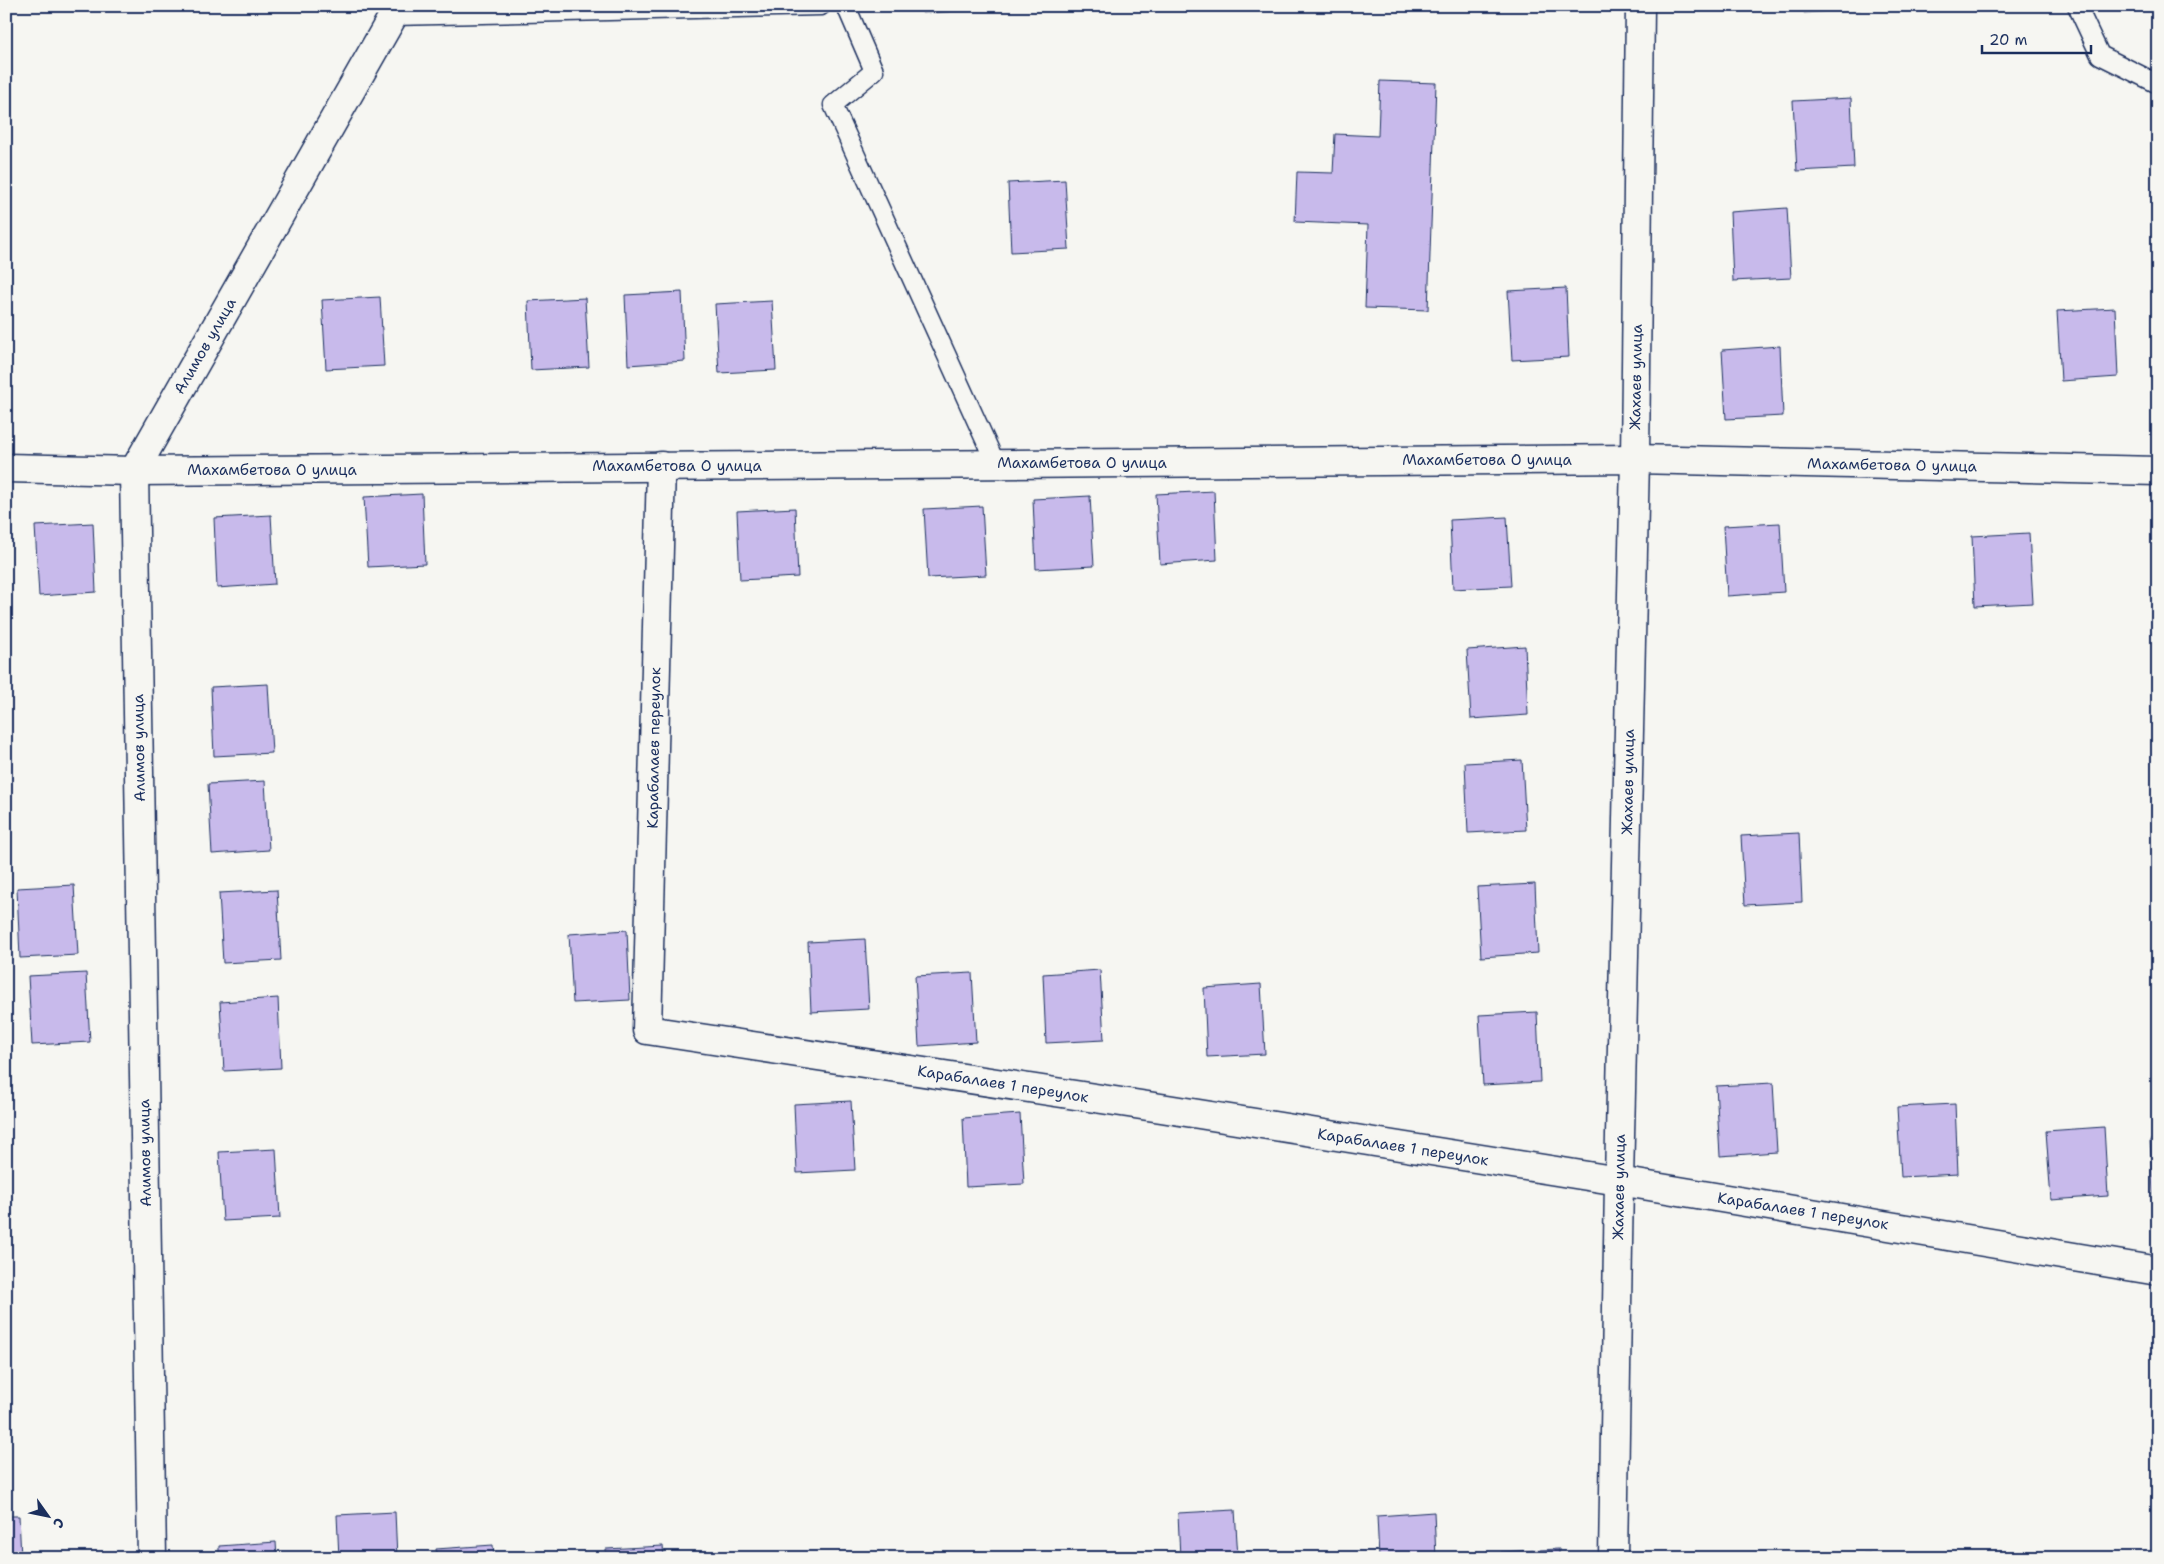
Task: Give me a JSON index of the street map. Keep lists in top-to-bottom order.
{
  "streets": {
    "street": [
      "Алимов улица",
      "Жахаев улица",
      "Махамбетова О улица",
      "Карабалаев переулок",
      "Карабалаев 1 переулок"
    ]
  },
  "crossings": [
    ["Алимов улица", "Махамбетова О улица"],
    ["Жахаев улица", "Махамбетова О улица"],
    ["Жахаев улица", "Карабалаев 1 переулок"],
    ["Махамбетова О улица", "Карабалаев переулок"],
    ["Карабалаев переулок", "Карабалаев 1 переулок"]
  ],
  "scale_bar": "20 m",
  "north": "bottom right"
}
